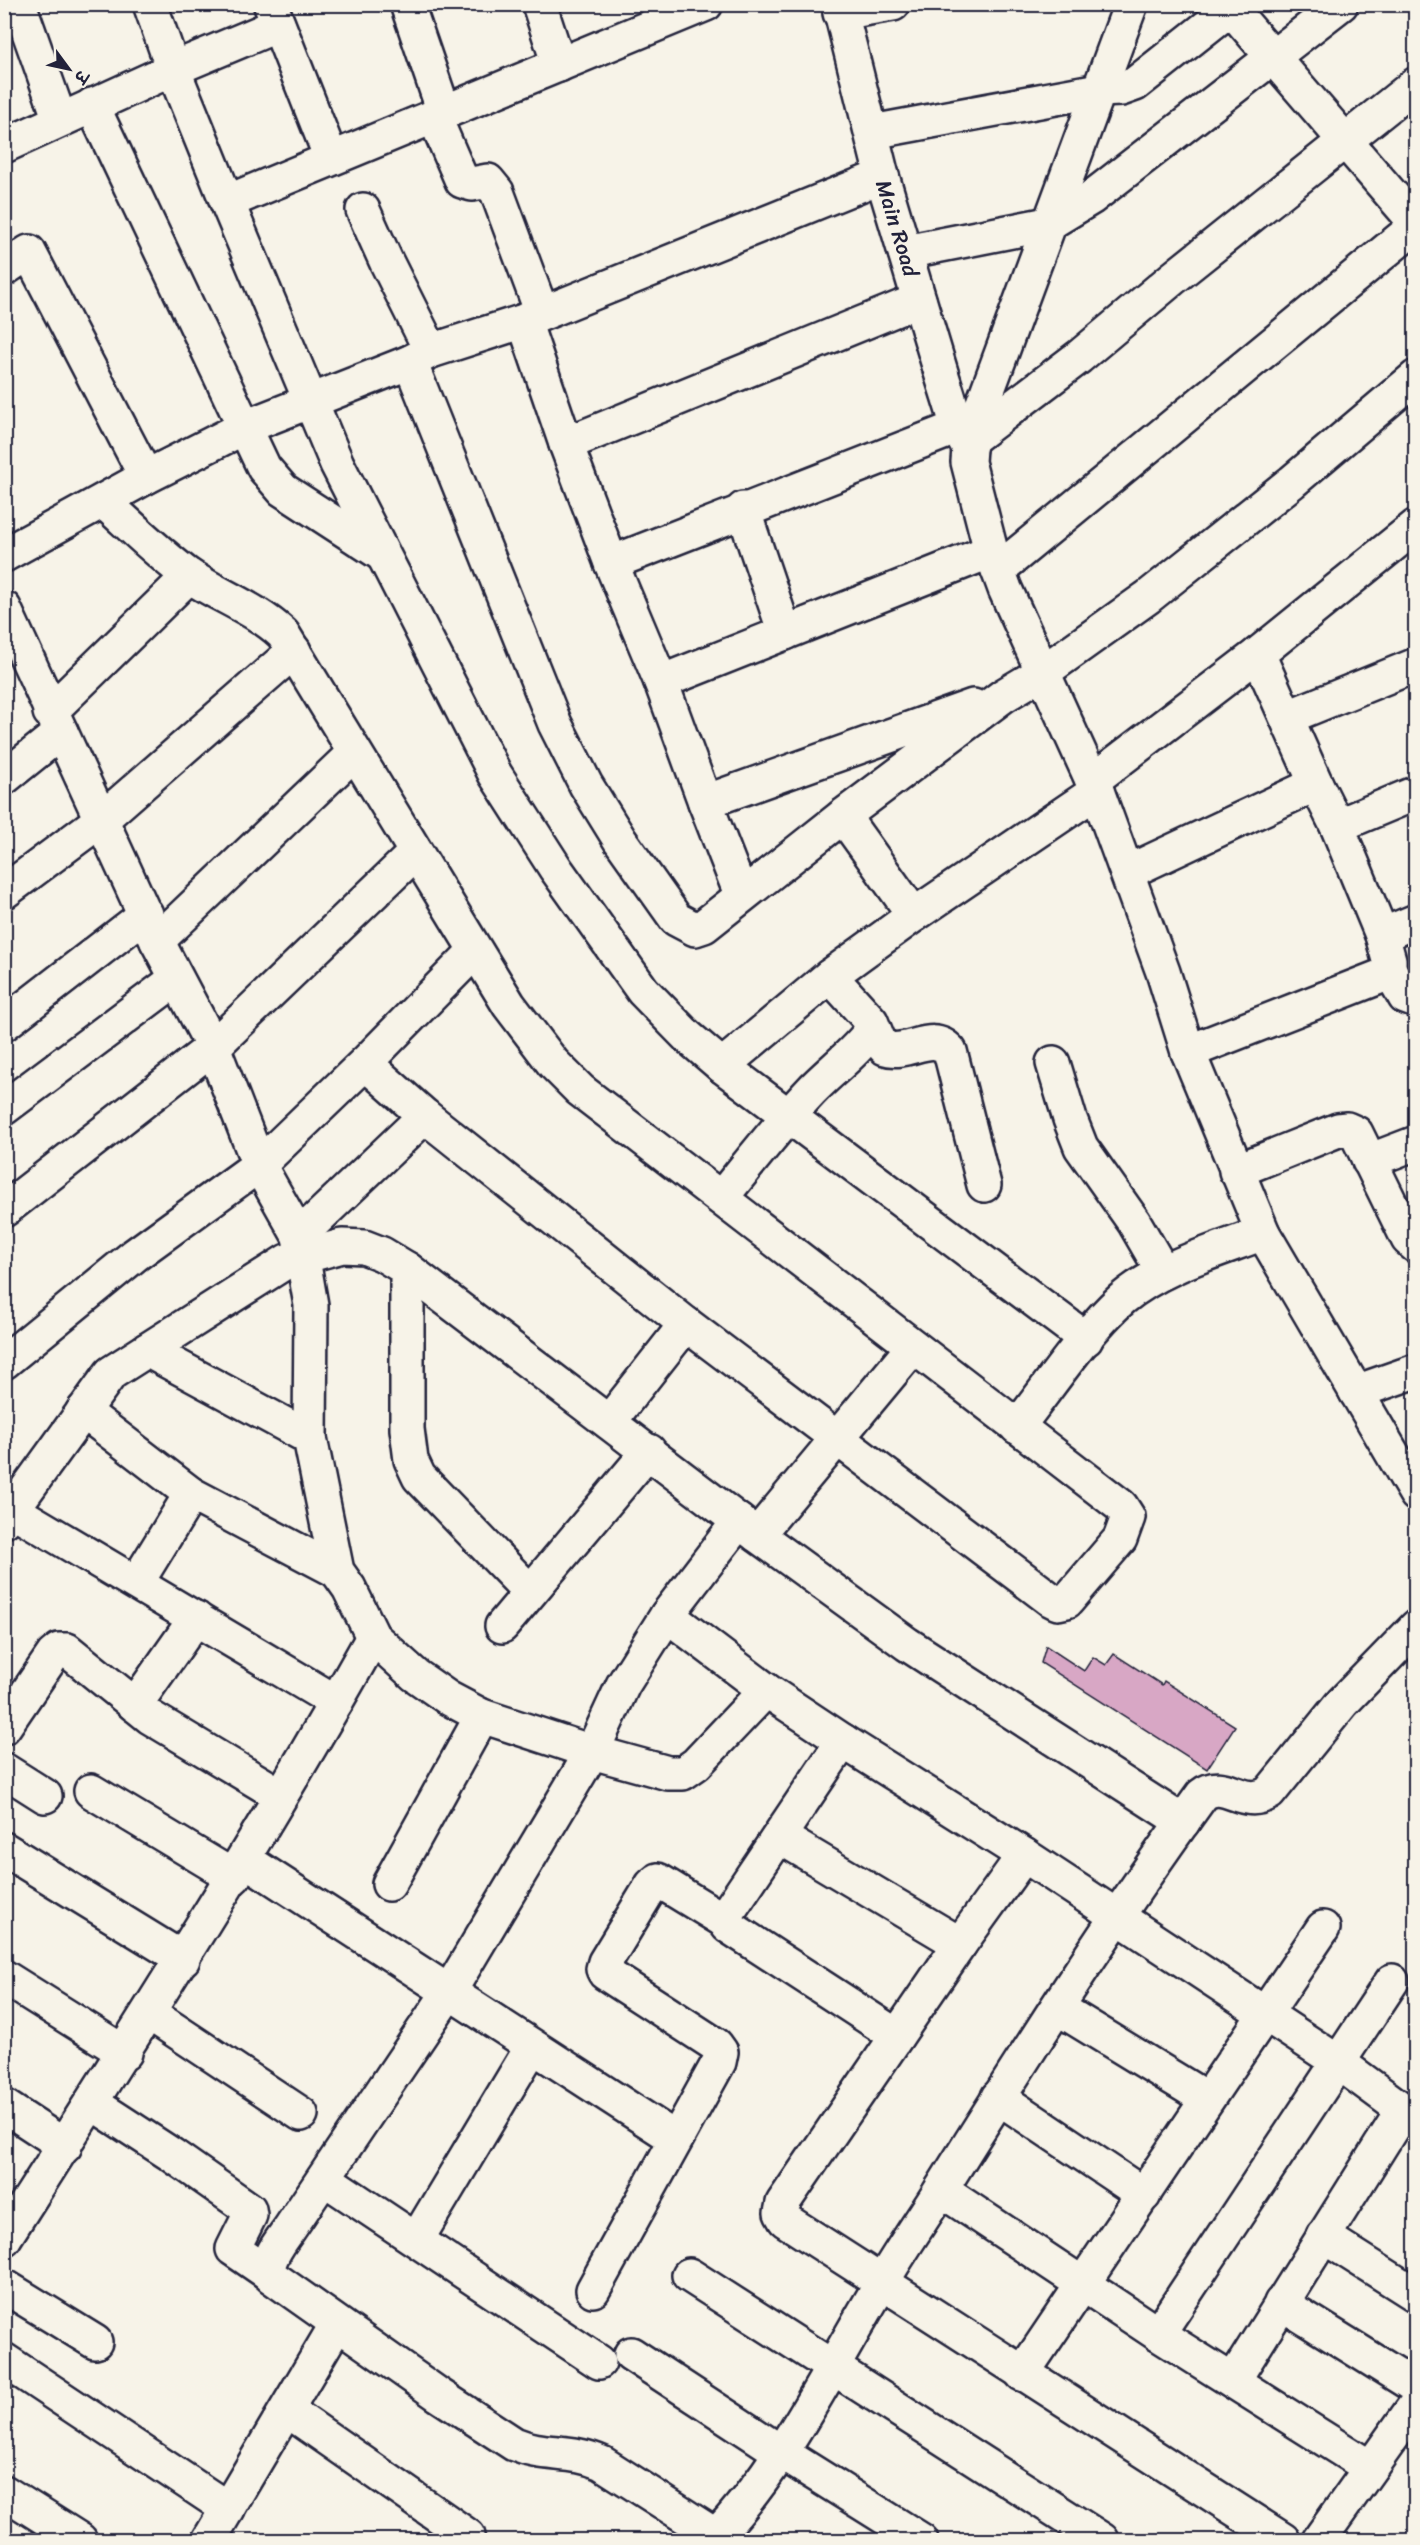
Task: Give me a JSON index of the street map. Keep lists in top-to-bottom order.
{
  "streets": {
    "street": ["Main Road"]
  },
  "north": "bottom right"
}
